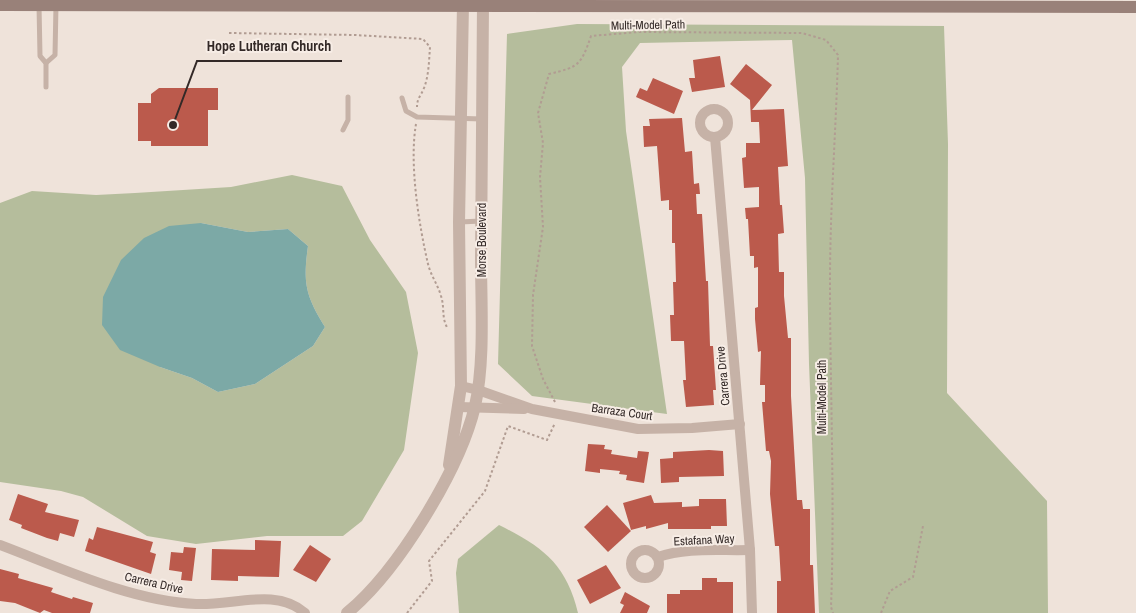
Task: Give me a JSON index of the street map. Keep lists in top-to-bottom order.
{
  "streets": {
    "street": [
      "Morse Boulevard",
      "Carrera Drive",
      "Barraza Court",
      "Estafana Way"
    ],
    "path": ["Multi-Model Path"]
  },
  "crossings": [
    ["Multi-Model Path", "Barraza Court"],
    ["Morse Boulevard", "Barraza Court"],
    ["Carrera Drive", "Barraza Court"],
    ["Carrera Drive", "Estafana Way"]
  ],
  "places": ["Hope Lutheran Church"]
}
